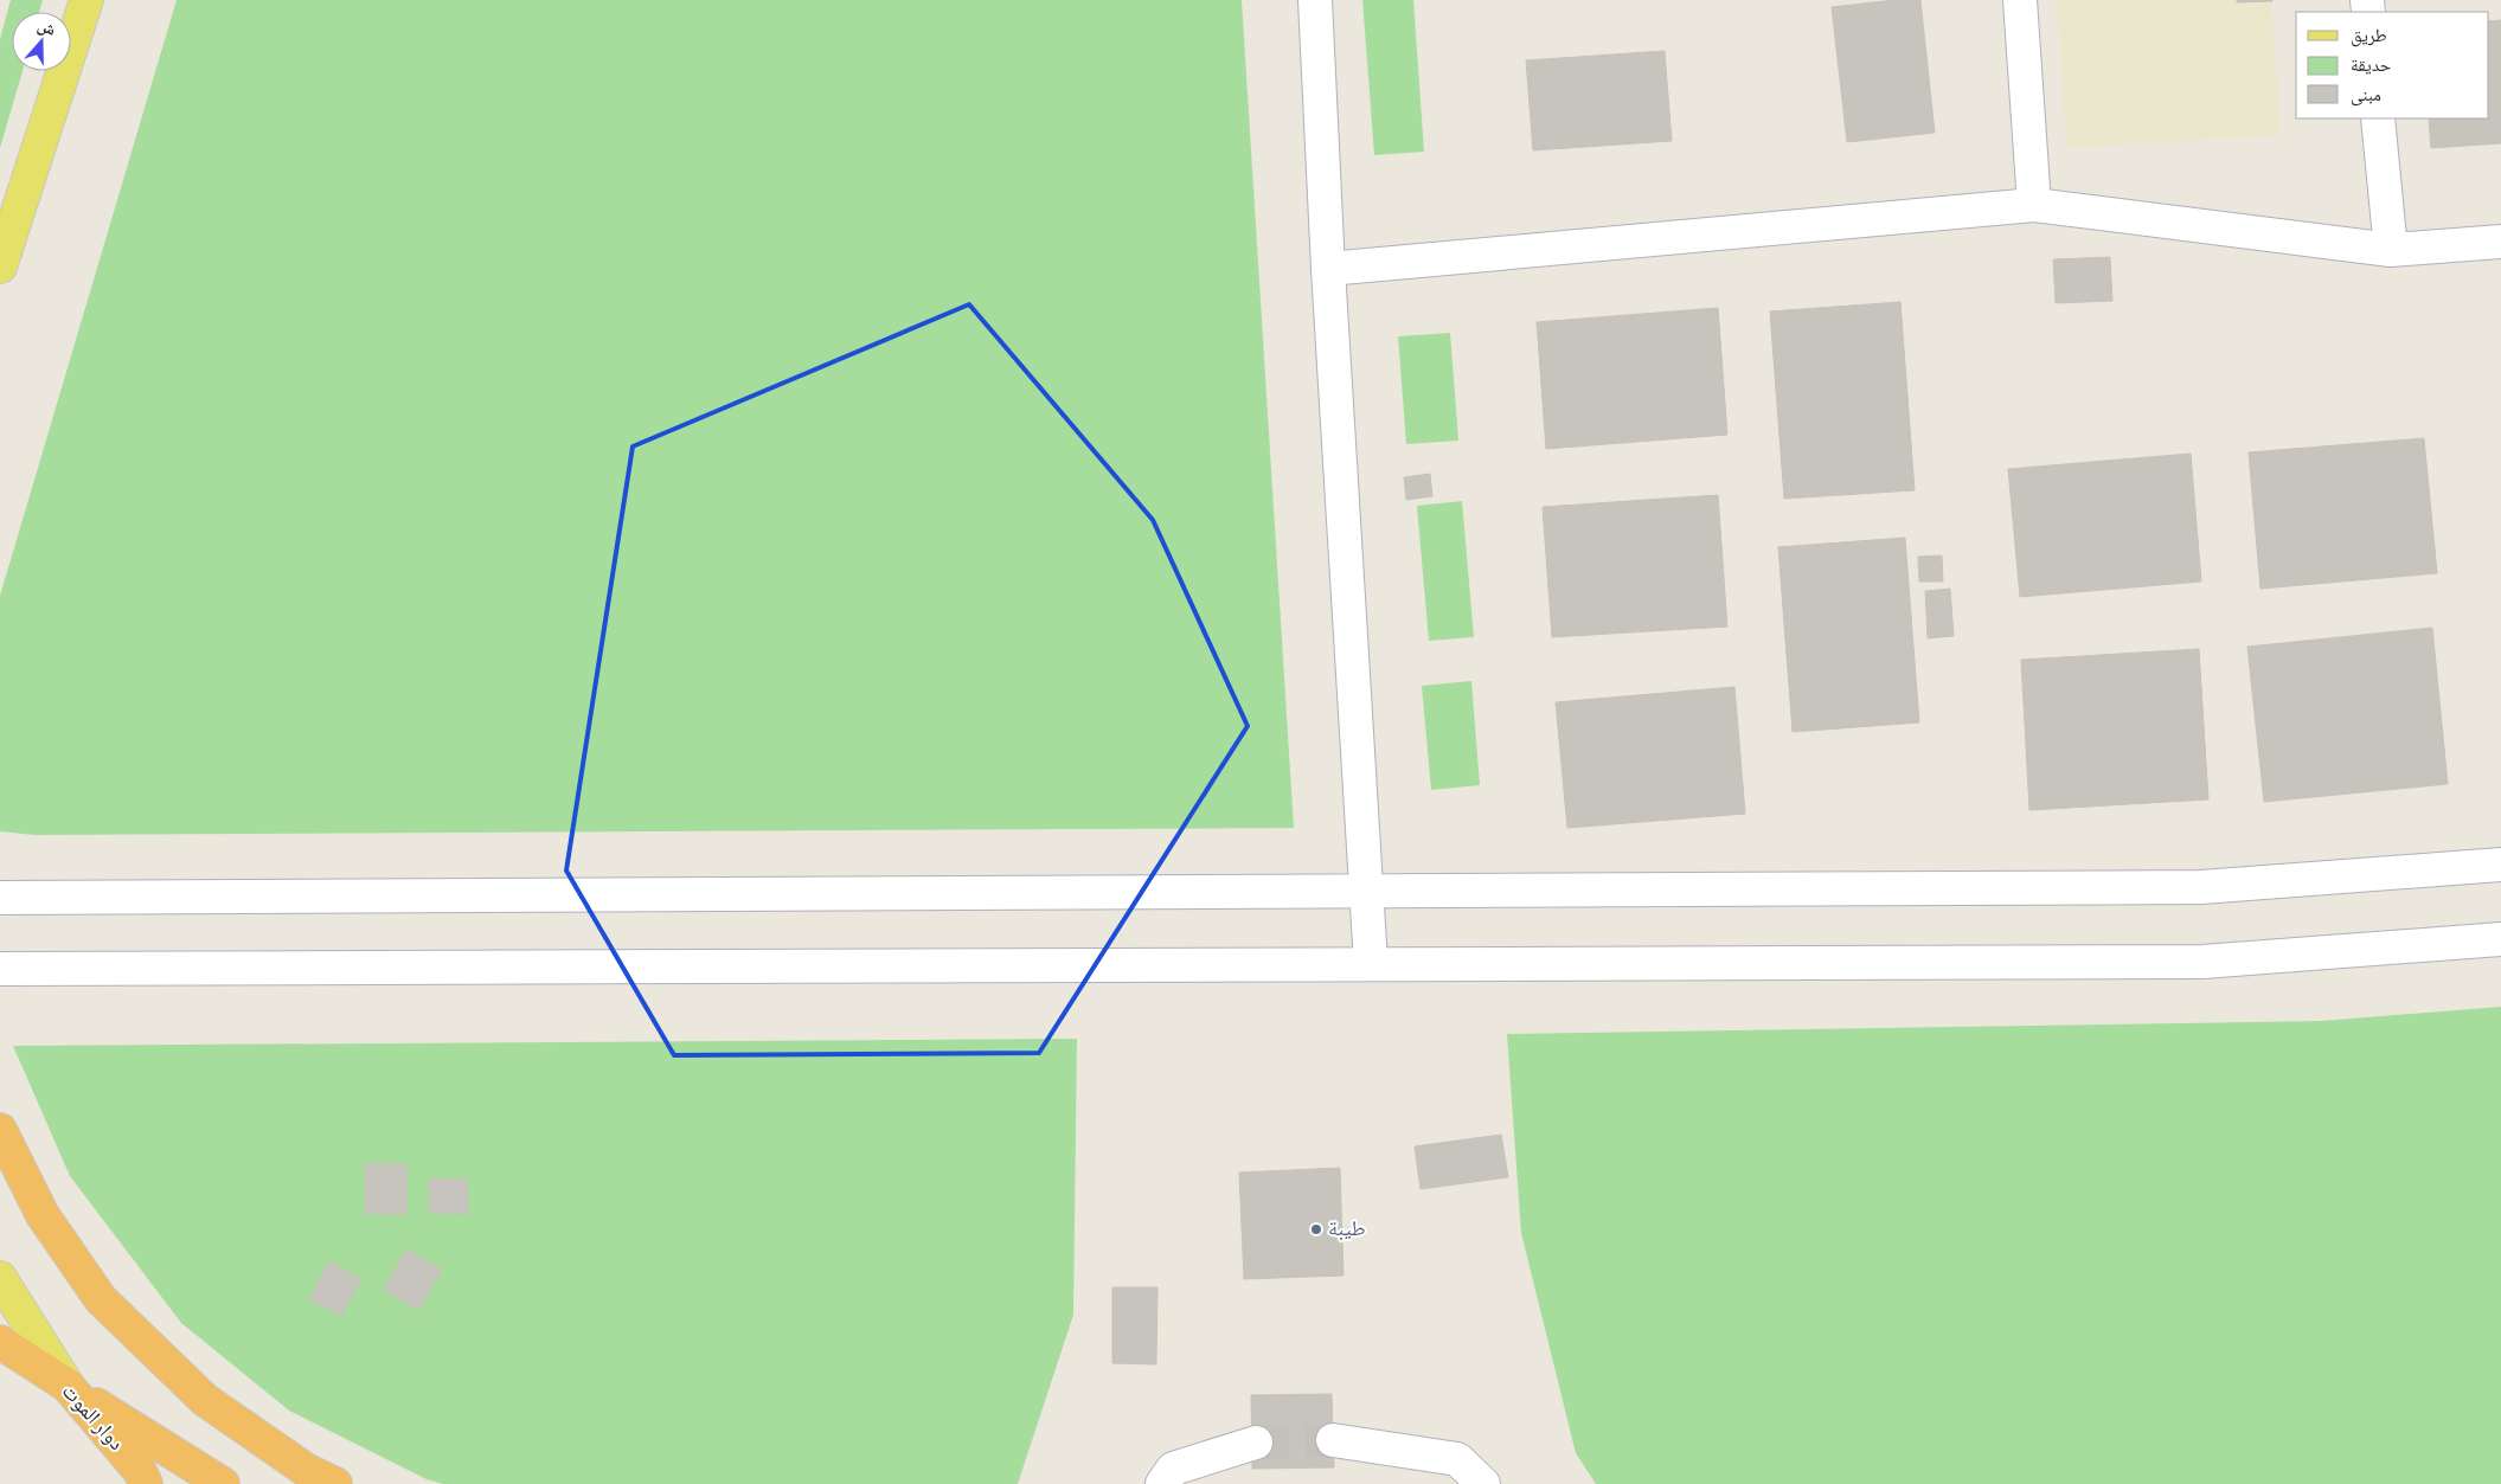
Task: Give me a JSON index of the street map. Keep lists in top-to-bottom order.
{
  "streets": {
    "highway": ["دوار الموت"]
  },
  "places": ["طيبة"],
  "legend": ["طريق", "حديقة", "مبنى"],
  "north": "top"
}
